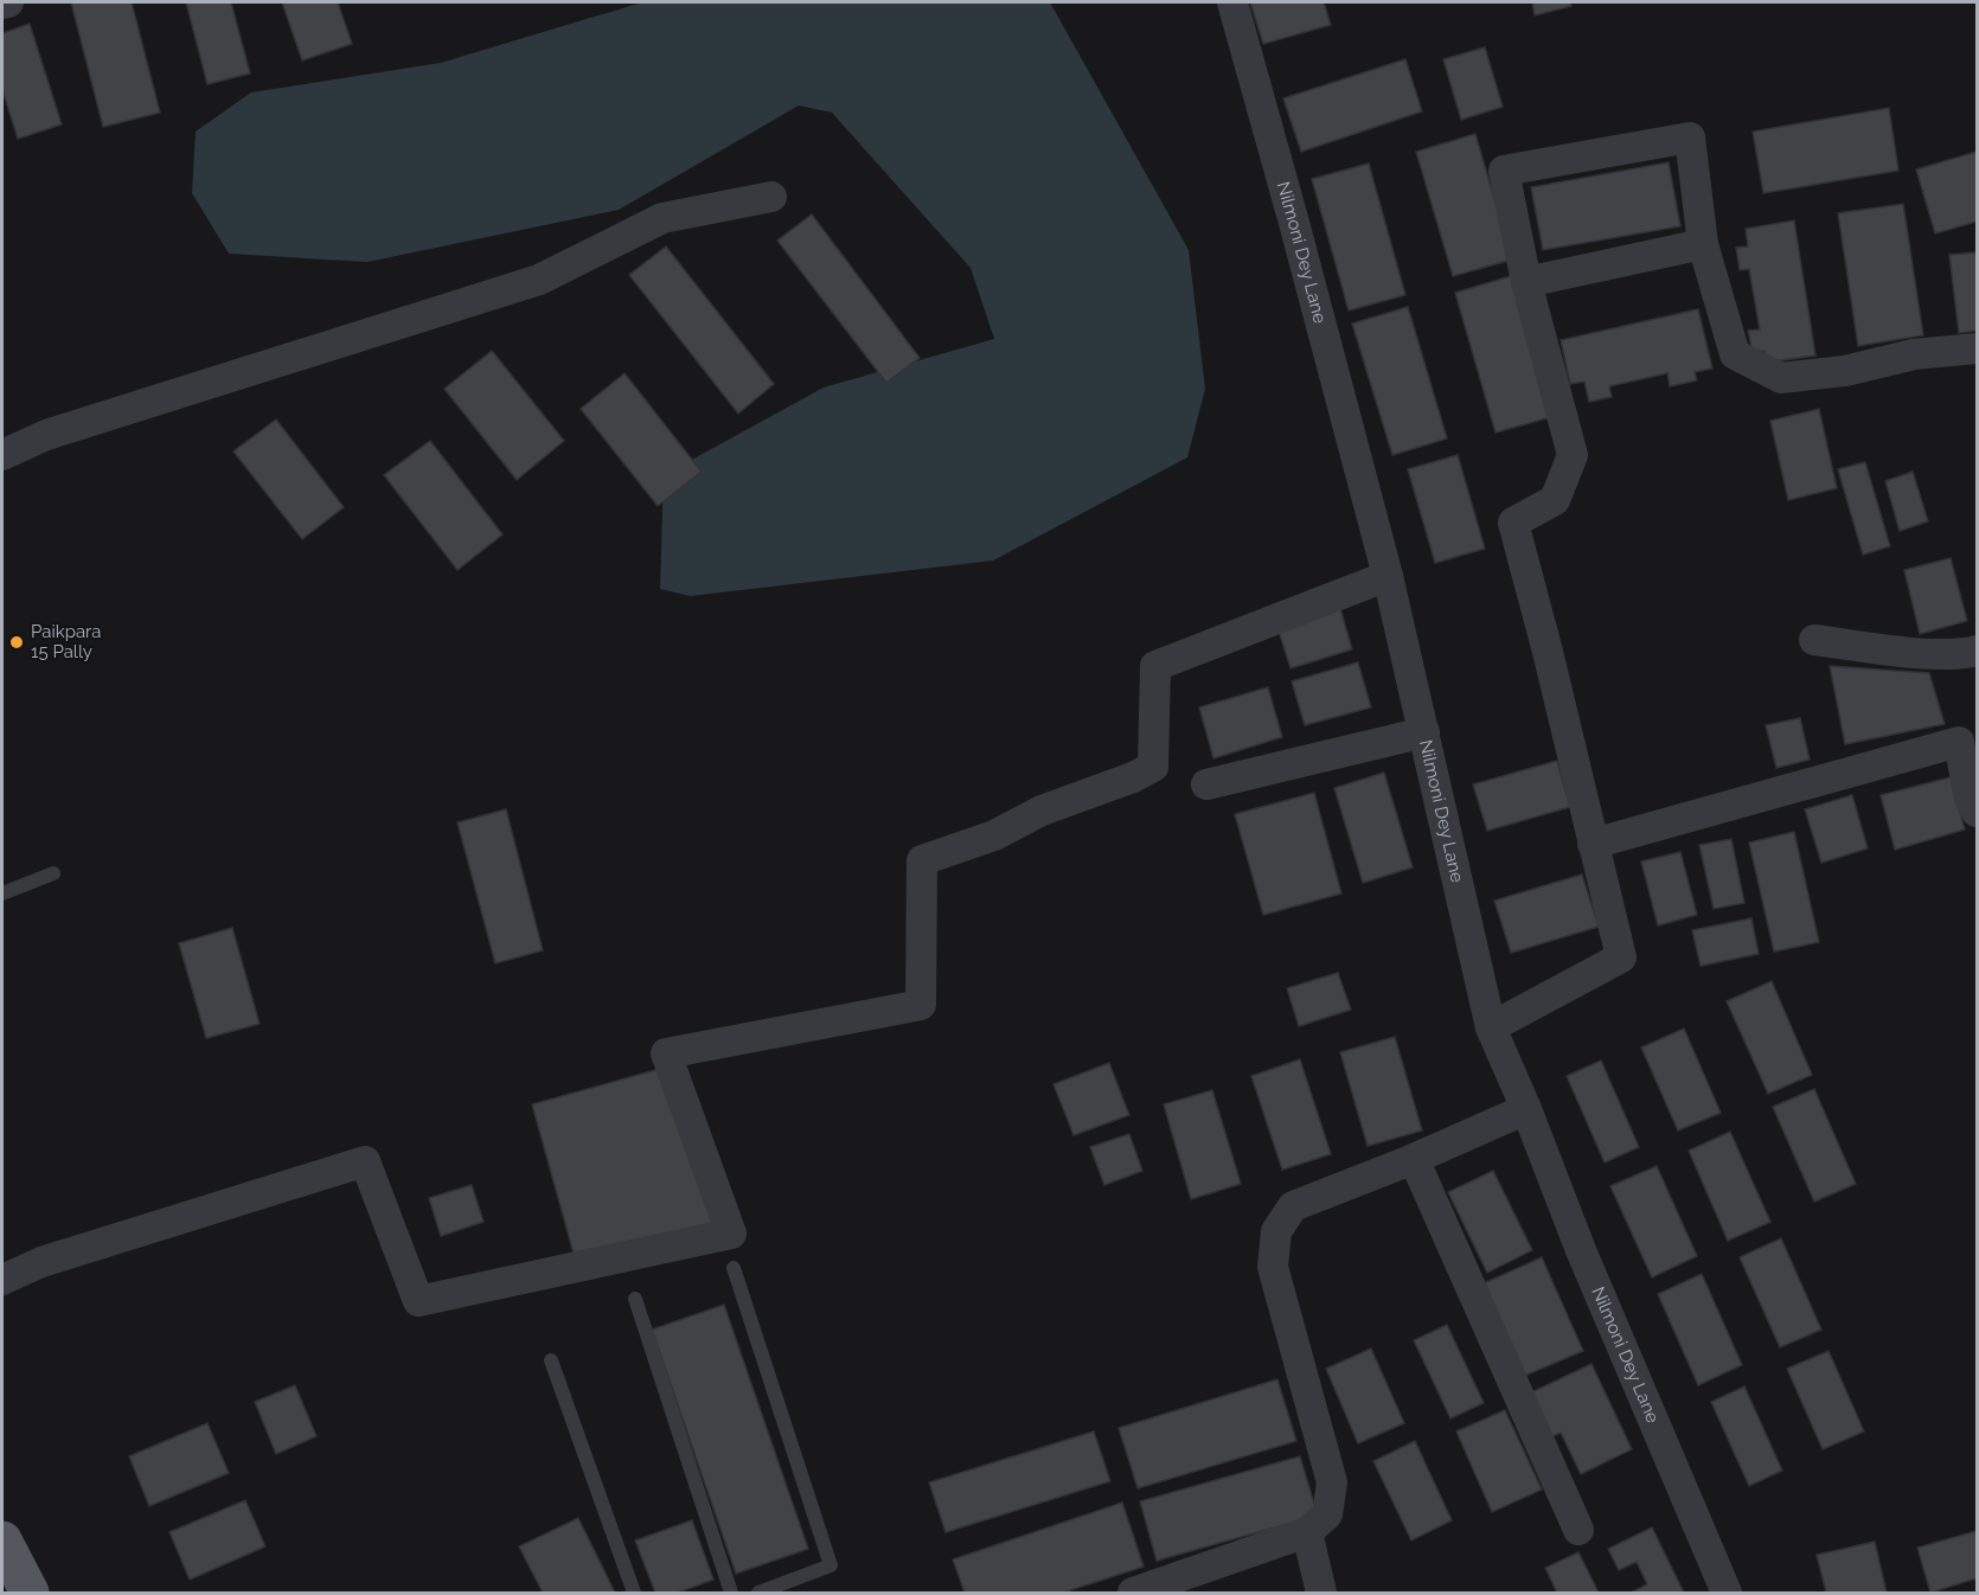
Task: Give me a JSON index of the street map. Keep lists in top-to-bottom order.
{
  "streets": {
    "street": ["Nilmoni Dey Lane"]
  },
  "places": ["Paikpara 15 Pally"]
}
